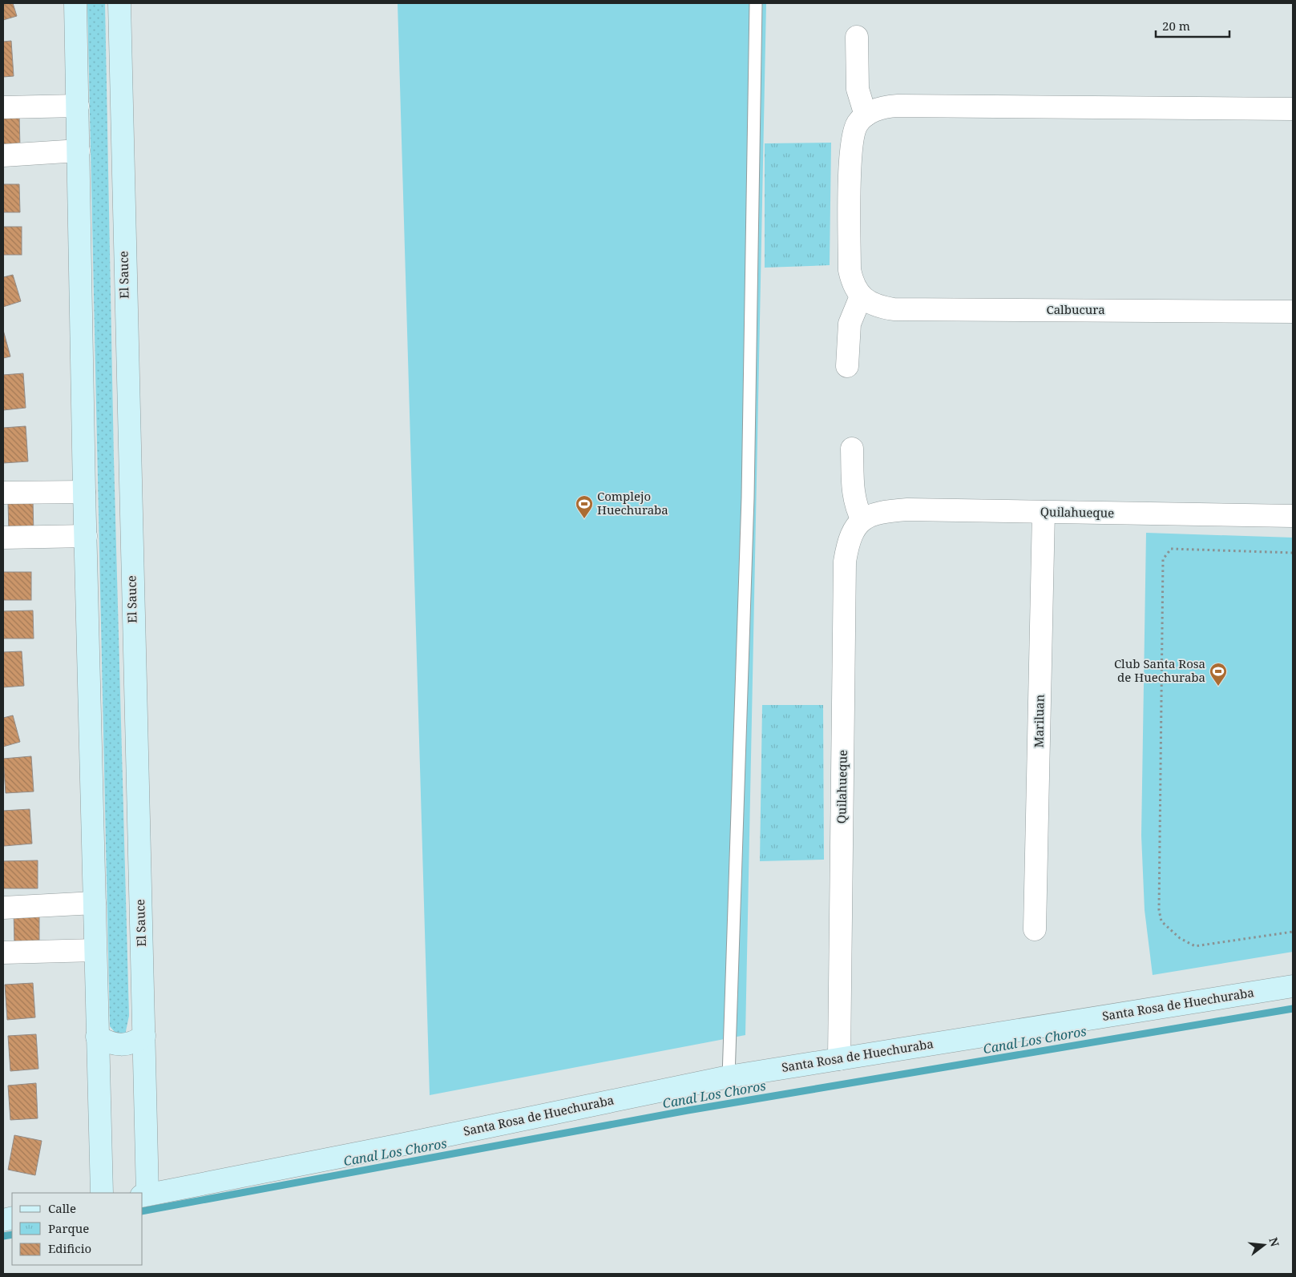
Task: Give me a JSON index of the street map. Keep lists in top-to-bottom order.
{
  "streets": {
    "street": [
      "El Sauce",
      "Calbucura",
      "Quilahueque",
      "Mariluan",
      "Santa Rosa de Huechuraba"
    ]
  },
  "crossings": [
    ["El Sauce", "Santa Rosa de Huechuraba"],
    ["Quilahueque", "Mariluan"],
    ["Quilahueque", "Santa Rosa de Huechuraba"]
  ],
  "water": ["Canal Los Choros"],
  "places": {
    "sports": ["Complejo Huechuraba", "Club Santa Rosa de Huechuraba"]
  },
  "legend": ["Calle", "Parque", "Edificio"],
  "scale_bar": "20 m",
  "north": "right"
}
